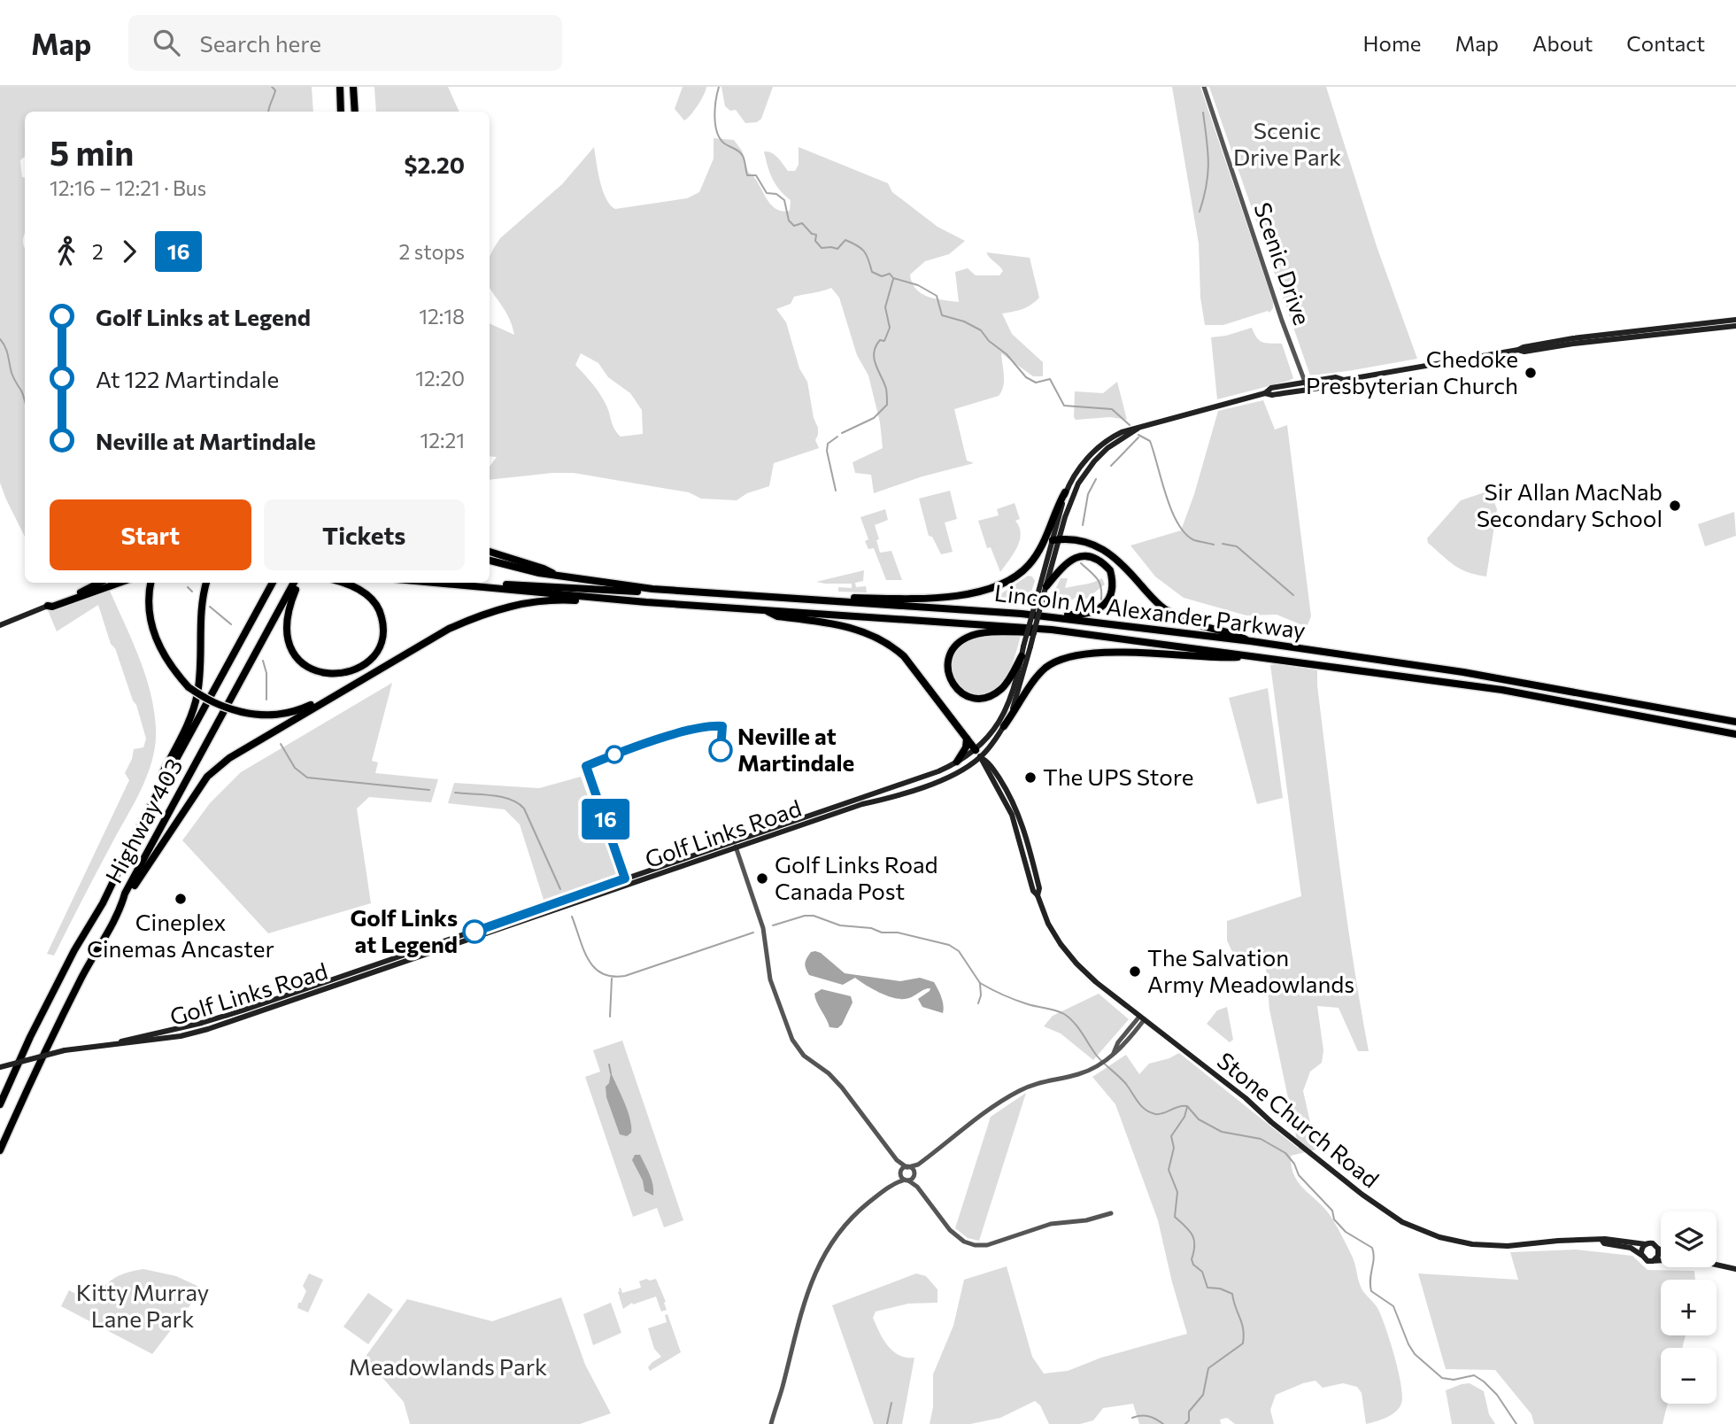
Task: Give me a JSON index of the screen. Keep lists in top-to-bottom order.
{
  "streets": {
    "highway": ["Lincoln M. Alexander Parkway", "Highway 403"],
    "main road": ["Golf Links Road", "Stone Church Road"],
    "street": ["Scenic Drive"]
  },
  "crossings": [
    ["Golf Links Road", "Stone Church Road"]
  ],
  "parks": ["Scenic Drive Park", "Kitty Murray Lane Park", "Meadowlands Park"],
  "places": [
    "Chedoke Presbyterian Church",
    "Sir Allan MacNab Secondary School",
    "Neville at Martindale",
    "The UPS Store",
    "Golf Links Road Canada Post",
    "Cineplex Cinemas Ancaster",
    "Golf Links at Legend",
    "The Salvation Army Meadowlands"
  ],
  "lines": ["bus line 16"],
  "page": {
    "header": "Map",
    "search": "Search here",
    "nav": [
      "Home",
      "Map",
      "About",
      "Contact"
    ],
    "on_map": "16",
    "heading": ["5 min", "12:16 – 12:21 · Bus", "$2.20"],
    "legs": ["2", "16", "2 stops"],
    "list": [
      {
        "name": "Golf Links at Legend",
        "value": "12:18"
      },
      {
        "name": "At 122 Martindale",
        "value": "12:20"
      },
      {
        "name": "Neville at Martindale",
        "value": "12:21"
      }
    ],
    "buttons": ["Start", "Tickets"],
    "map_buttons": ["+", "−"]
  }
}
